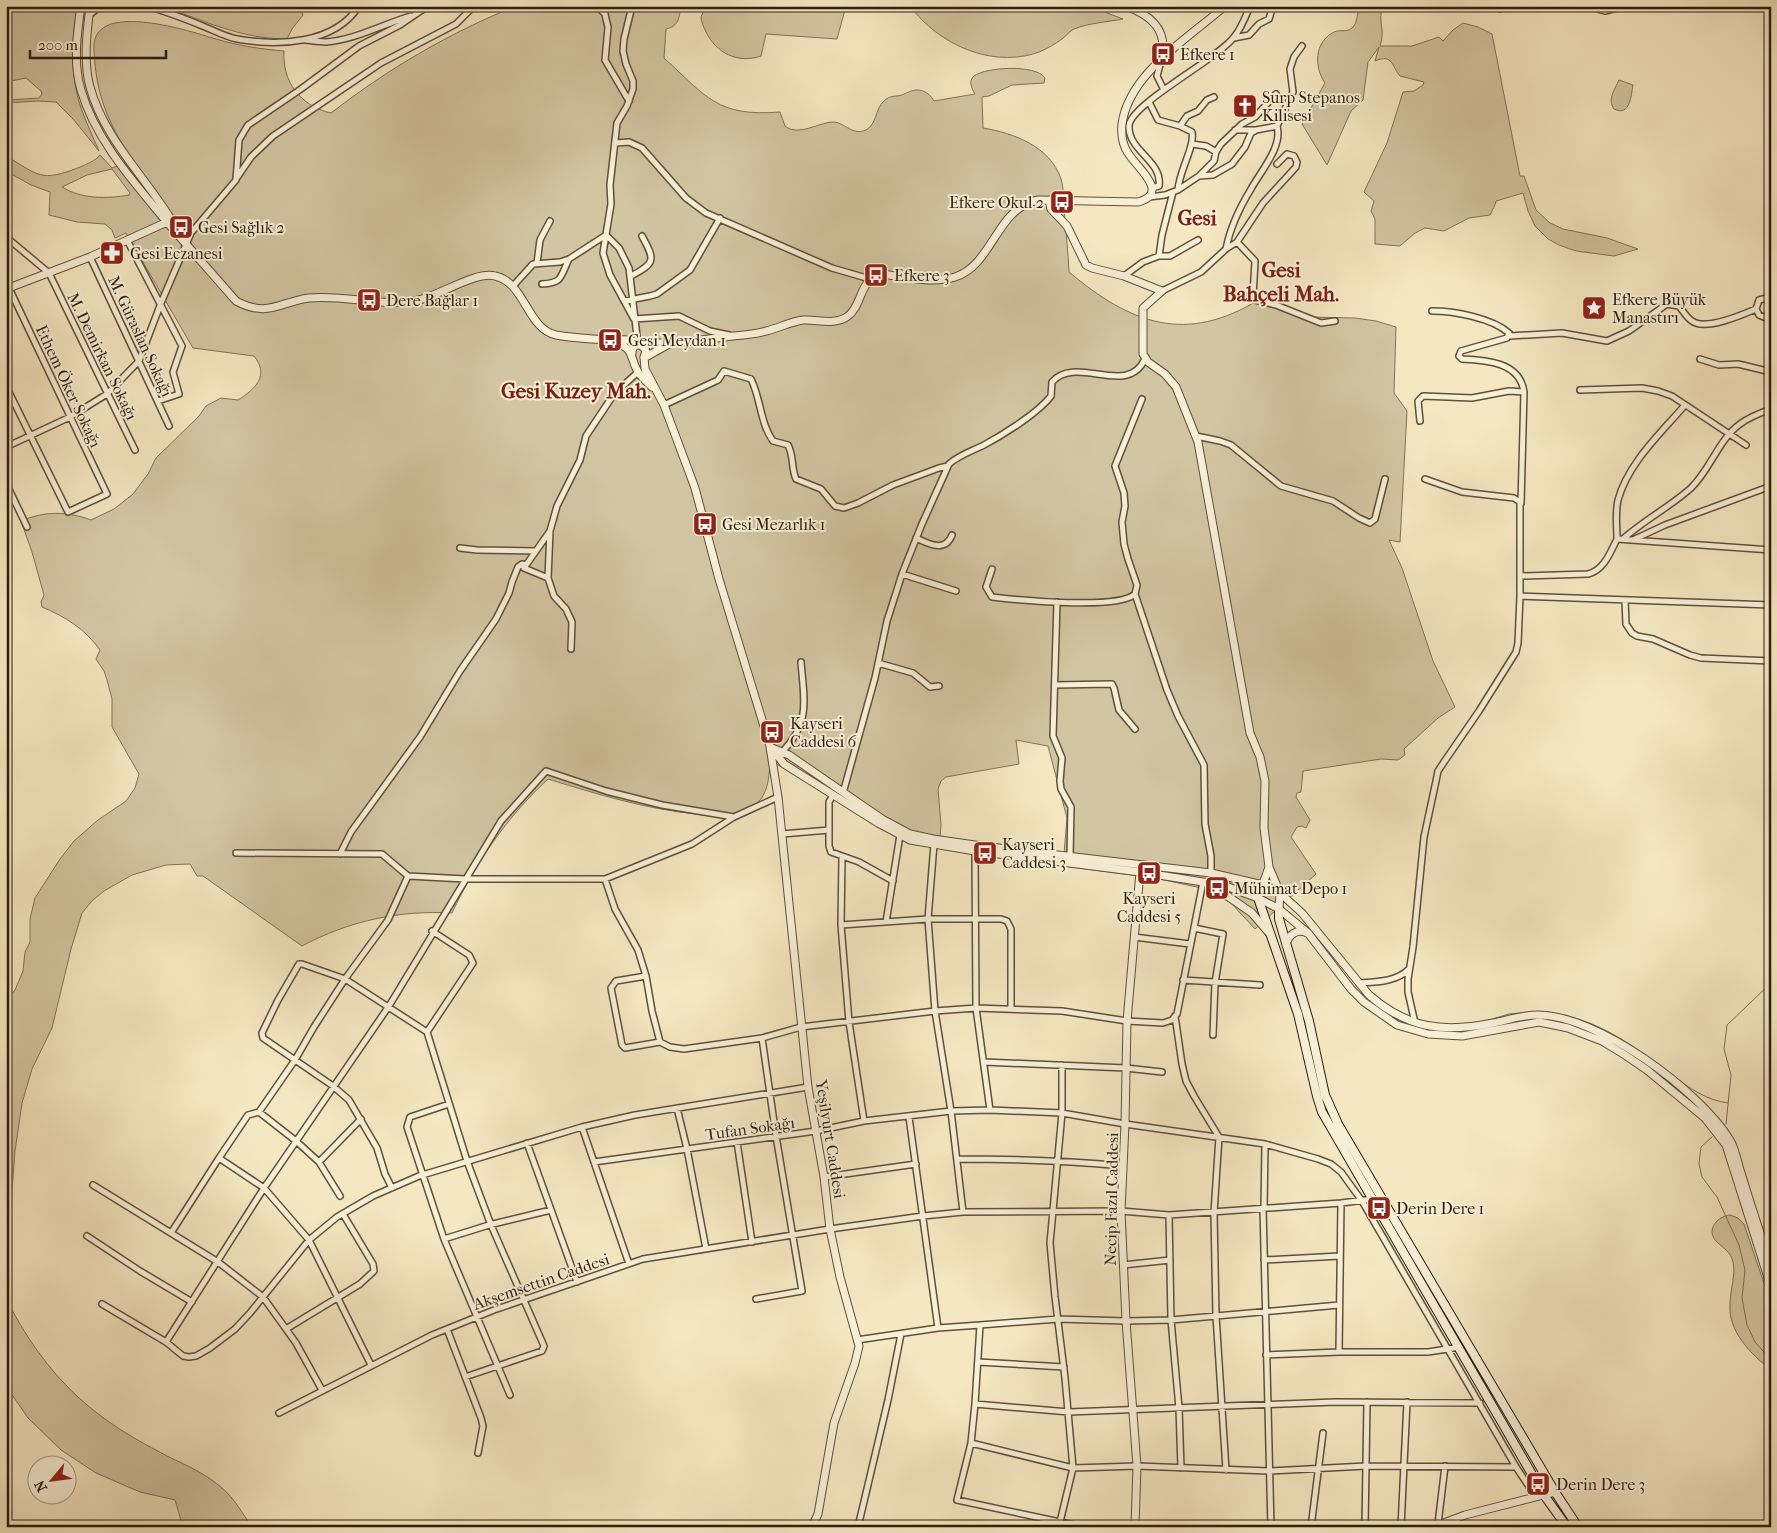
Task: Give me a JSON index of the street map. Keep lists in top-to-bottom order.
{
  "streets": {
    "street": [
      "M. Güraslan Sokağı",
      "M. Demirkan Sokağı",
      "Ethem Öker Sokağı",
      "Tufan Sokağı",
      "Yeşilyurt Caddesi",
      "Necip Fazıl Caddesi",
      "Akşemsettin Caddesi"
    ]
  },
  "crossings": [
    ["Tufan Sokağı", "Yeşilyurt Caddesi"],
    ["Tufan Sokağı", "Necip Fazıl Caddesi"],
    ["Tufan Sokağı", "Akşemsettin Caddesi"],
    ["Yeşilyurt Caddesi", "Akşemsettin Caddesi"],
    ["Necip Fazıl Caddesi", "Akşemsettin Caddesi"]
  ],
  "districts": ["Gesi", "Gesi Bahçeli Mah.", "Gesi Kuzey Mah."],
  "places": {
    "bus stop": [
      "Efkere 1",
      "Efkere Okul 2",
      "Gesi Sağlık 2",
      "Efkere 3",
      "Dere Bağlar 1",
      "Gesi Meydan 1",
      "Gesi Mezarlık 1",
      "Kayseri Caddesi 6",
      "Kayseri Caddesi 3",
      "Kayseri Caddesi 5",
      "Mühimat Depo 1",
      "Derin Dere 1",
      "Derin Dere 3"
    ],
    "church": ["Surp Stepanos Kilisesi"],
    "pharmacy": ["Gesi Eczanesi"],
    "place": ["Efkere Büyük Manastırı"]
  },
  "scale_bar": "200 m",
  "north": "bottom left"
}
